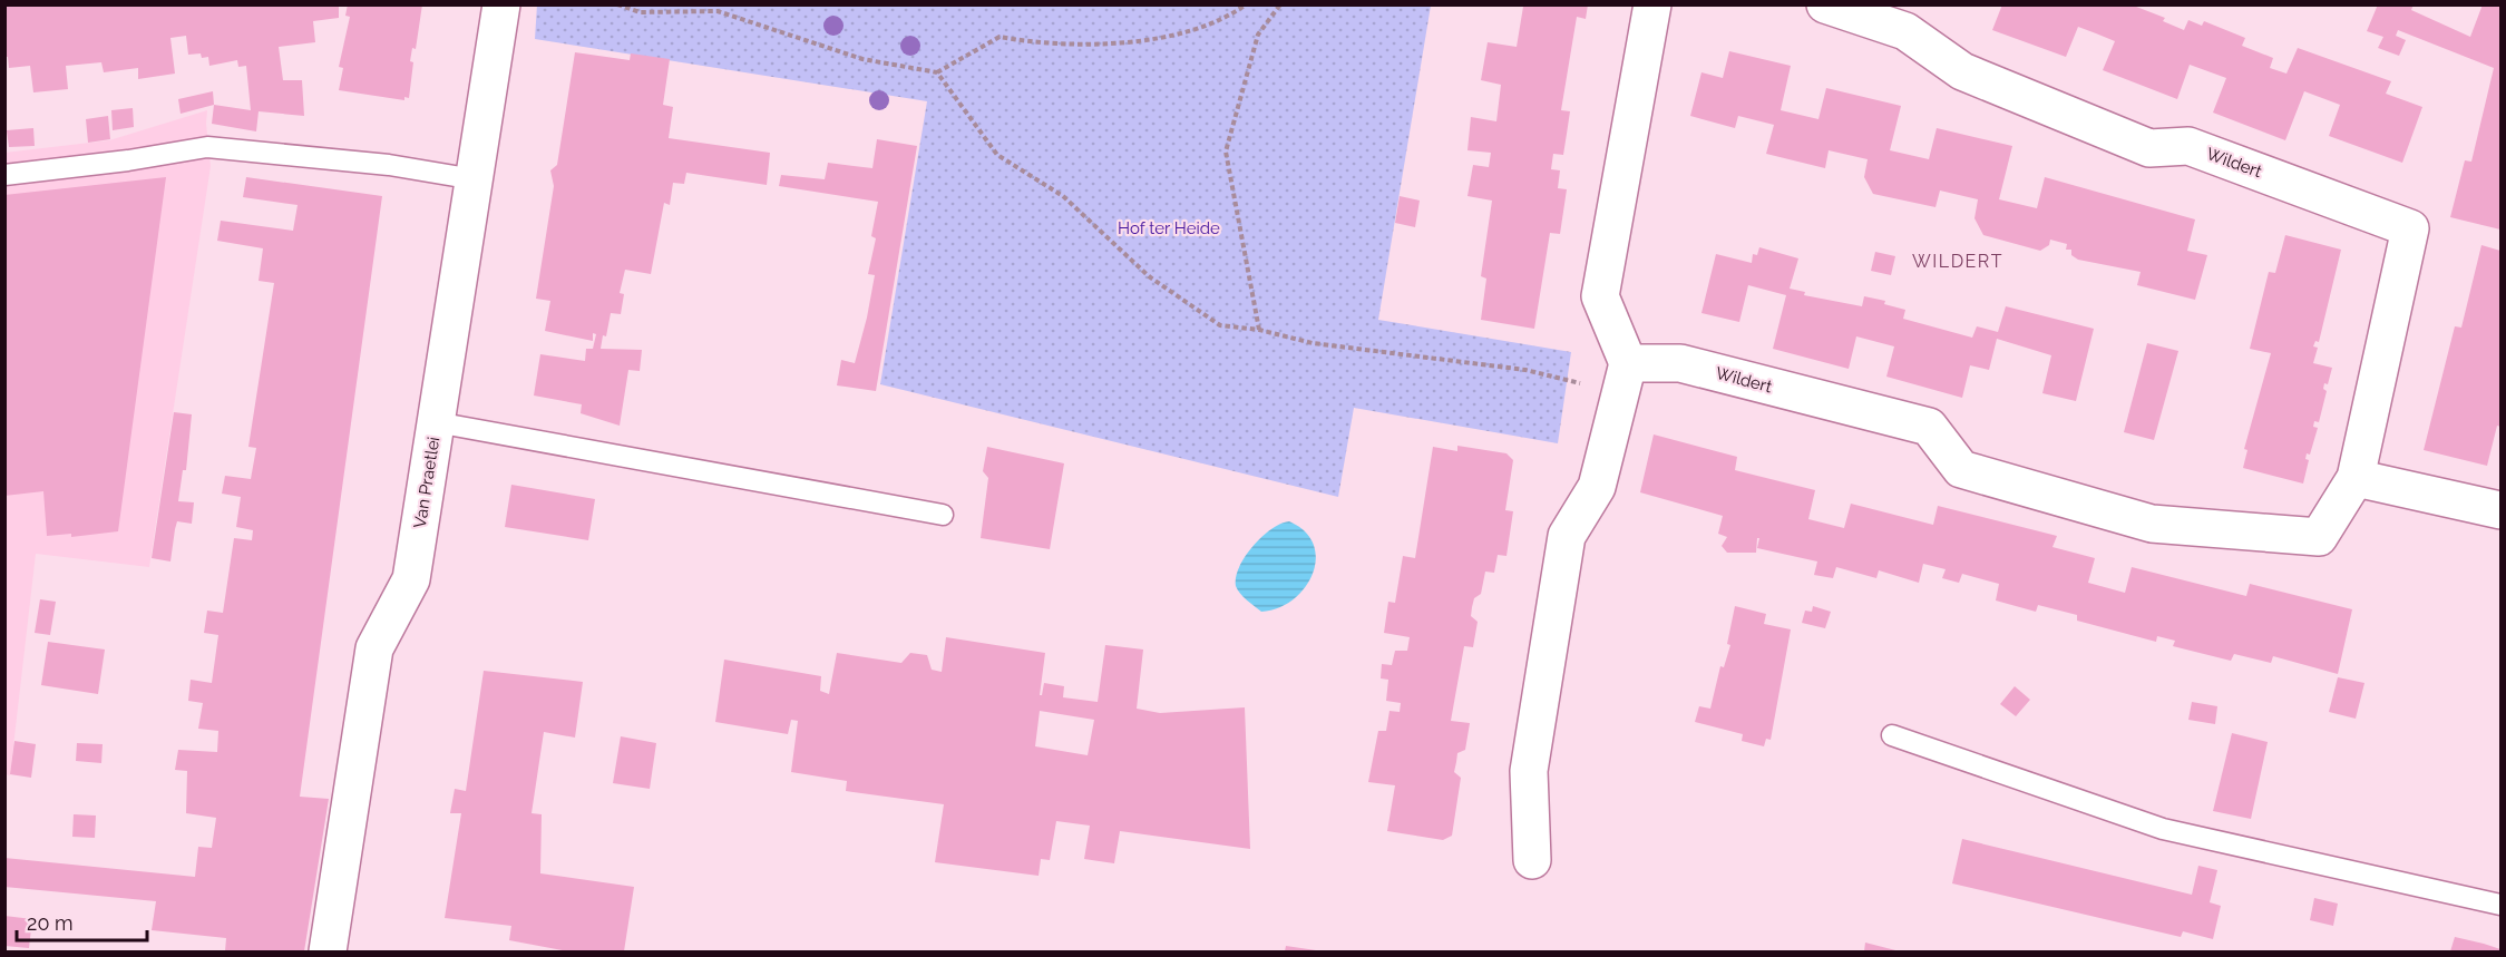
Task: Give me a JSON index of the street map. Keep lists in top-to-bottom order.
{
  "streets": {
    "street": ["Wildert", "Van Praetlei"]
  },
  "districts": ["WILDERT"],
  "parks": ["Hof ter Heide"],
  "scale_bar": "20 m"
}
